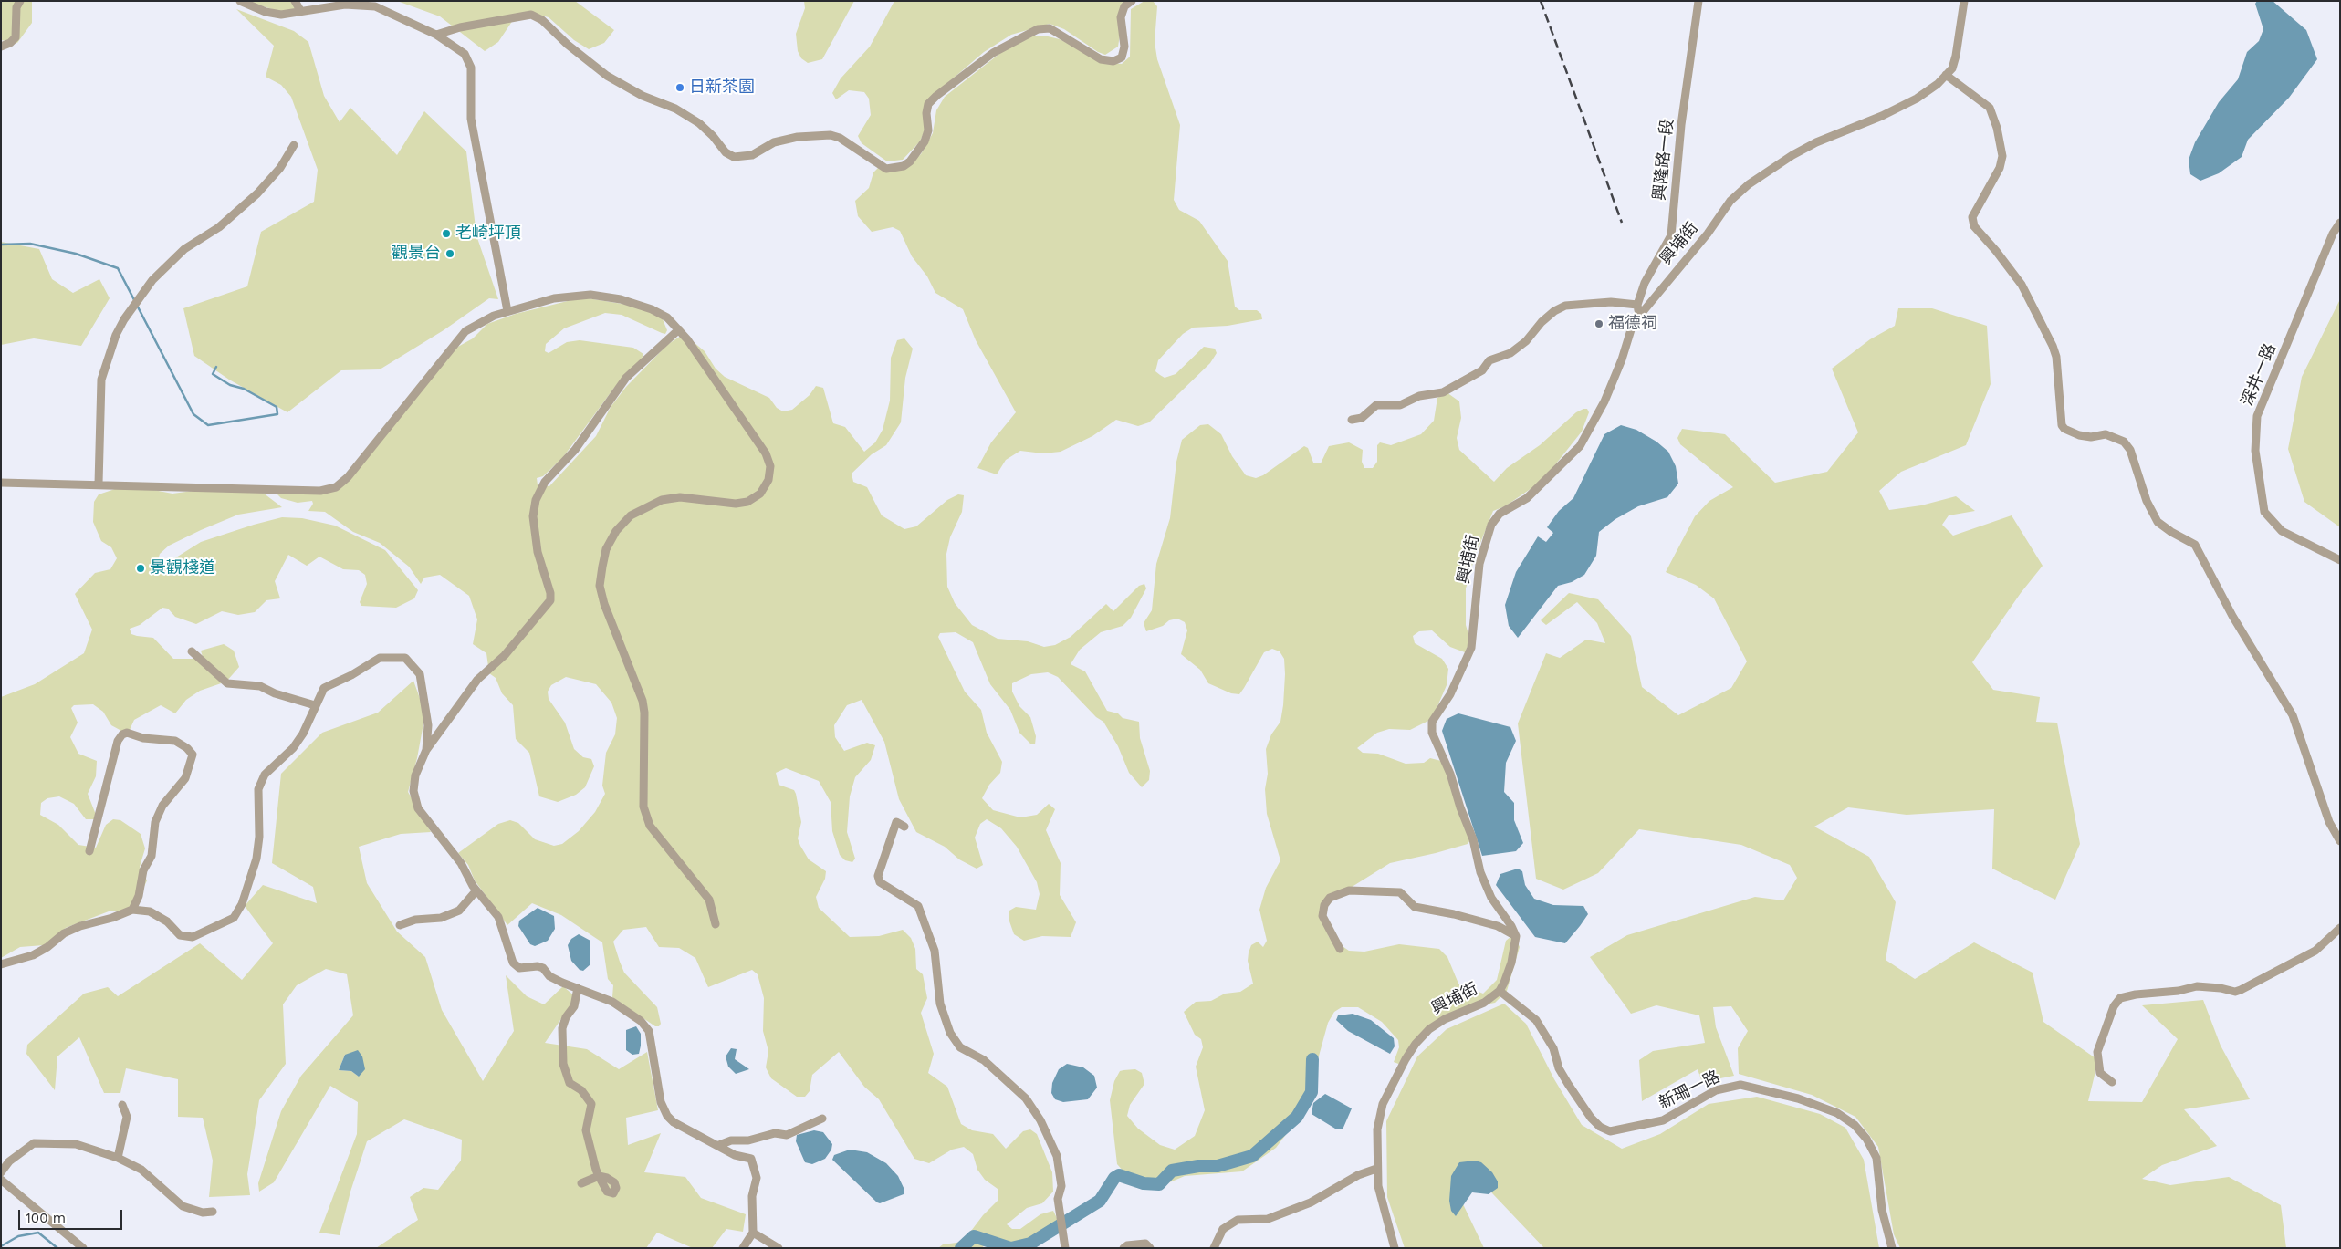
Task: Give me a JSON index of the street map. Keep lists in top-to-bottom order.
{
  "streets": {
    "street": [
      "興隆路一段",
      "興埔街",
      "深井一路",
      "新珊一路"
    ]
  },
  "crossings": [
    ["興隆路一段", "興埔街"],
    ["興埔街", "新珊一路"]
  ],
  "places": [
    "日新茶園",
    "老崎坪頂",
    "觀景台",
    "福德祠",
    "景觀棧道"
  ],
  "scale_bar": "100 m"
}
